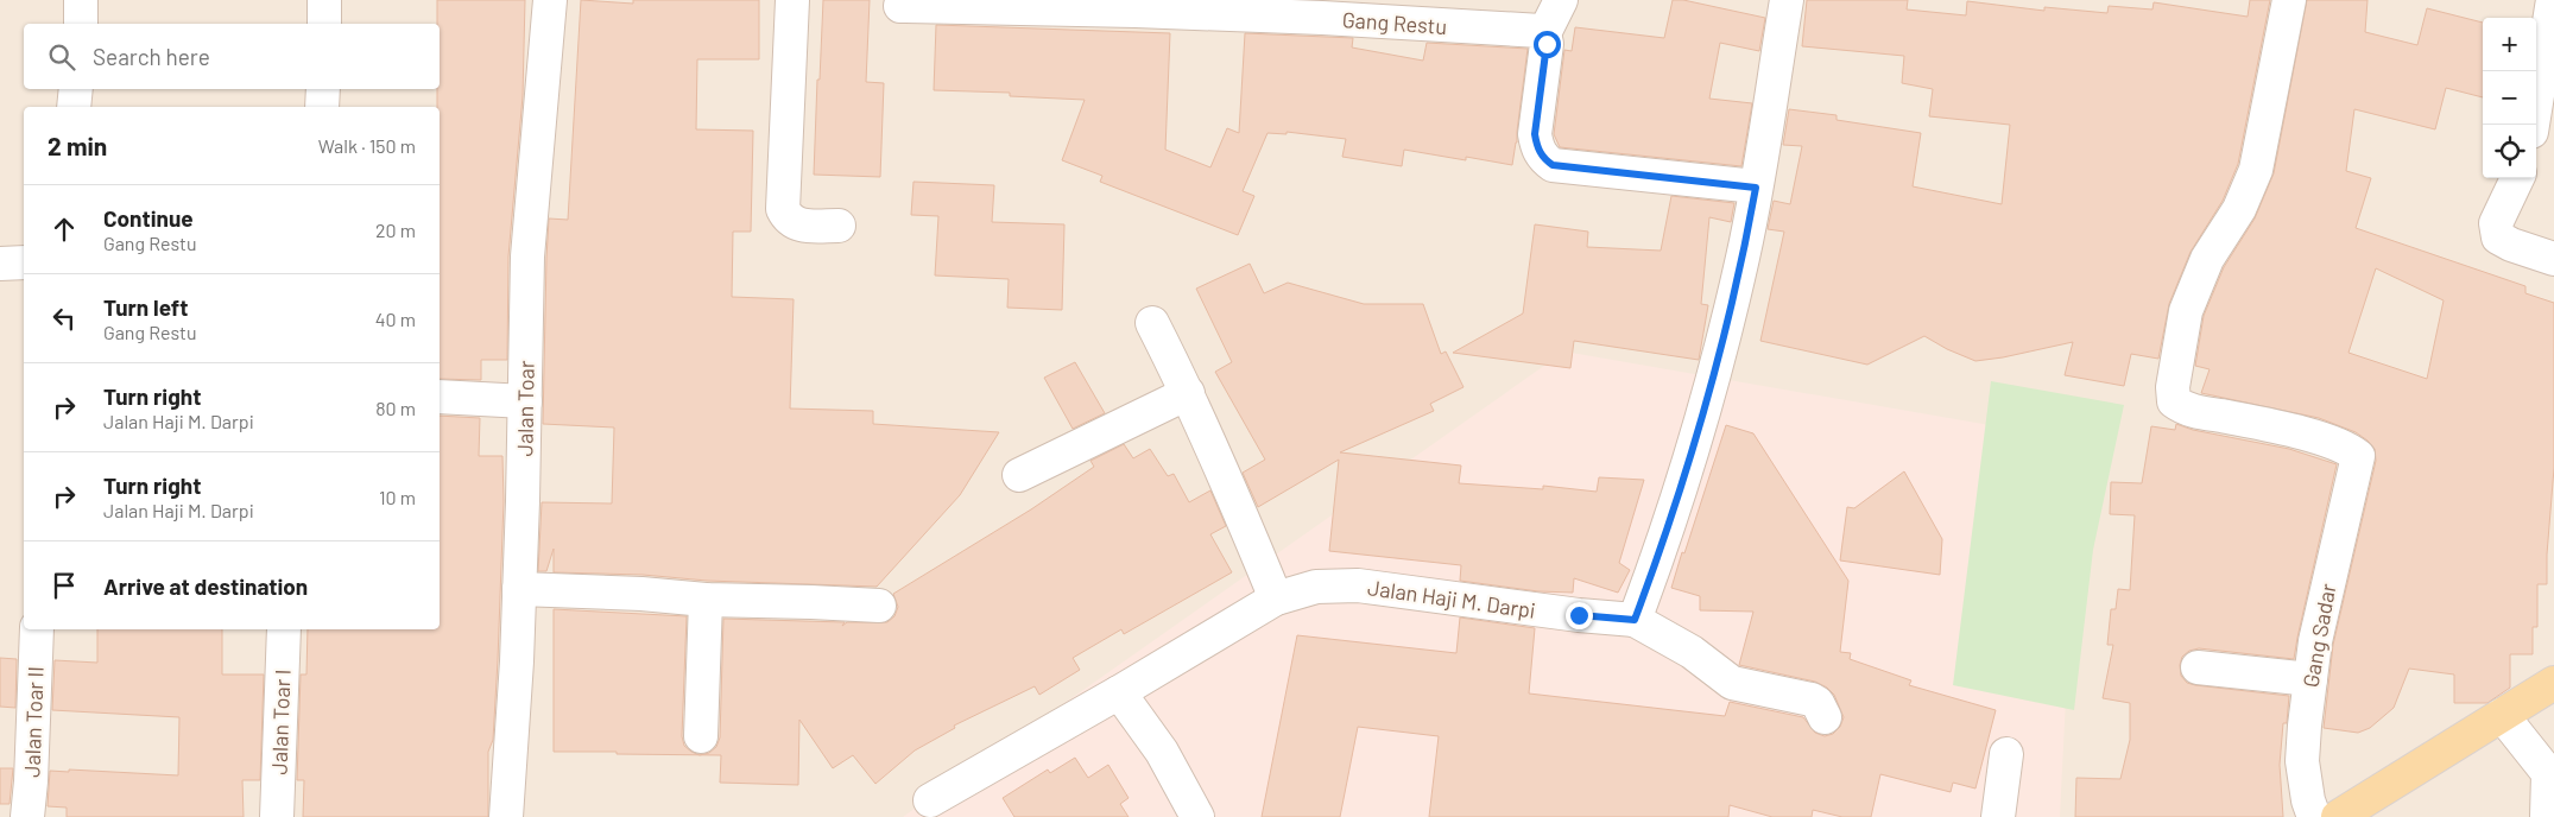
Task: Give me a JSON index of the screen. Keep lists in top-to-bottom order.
{
  "streets": {
    "street": [
      "Gang Restu",
      "Jalan Toar",
      "Jalan Haji M. Darpi",
      "Gang Sadar",
      "Jalan Toar II",
      "Jalan Toar I"
    ]
  },
  "page": {
    "map_buttons": ["+", "−"],
    "search": "Search here",
    "heading": ["2 min", "Walk · 150 m"],
    "list": [
      ["Continue", "Gang Restu", "20 m"],
      ["Turn left", "Gang Restu", "40 m"],
      ["Turn right", "Jalan Haji M. Darpi", "80 m"],
      ["Turn right", "Jalan Haji M. Darpi", "10 m"],
      "Arrive at destination"
    ]
  }
}
